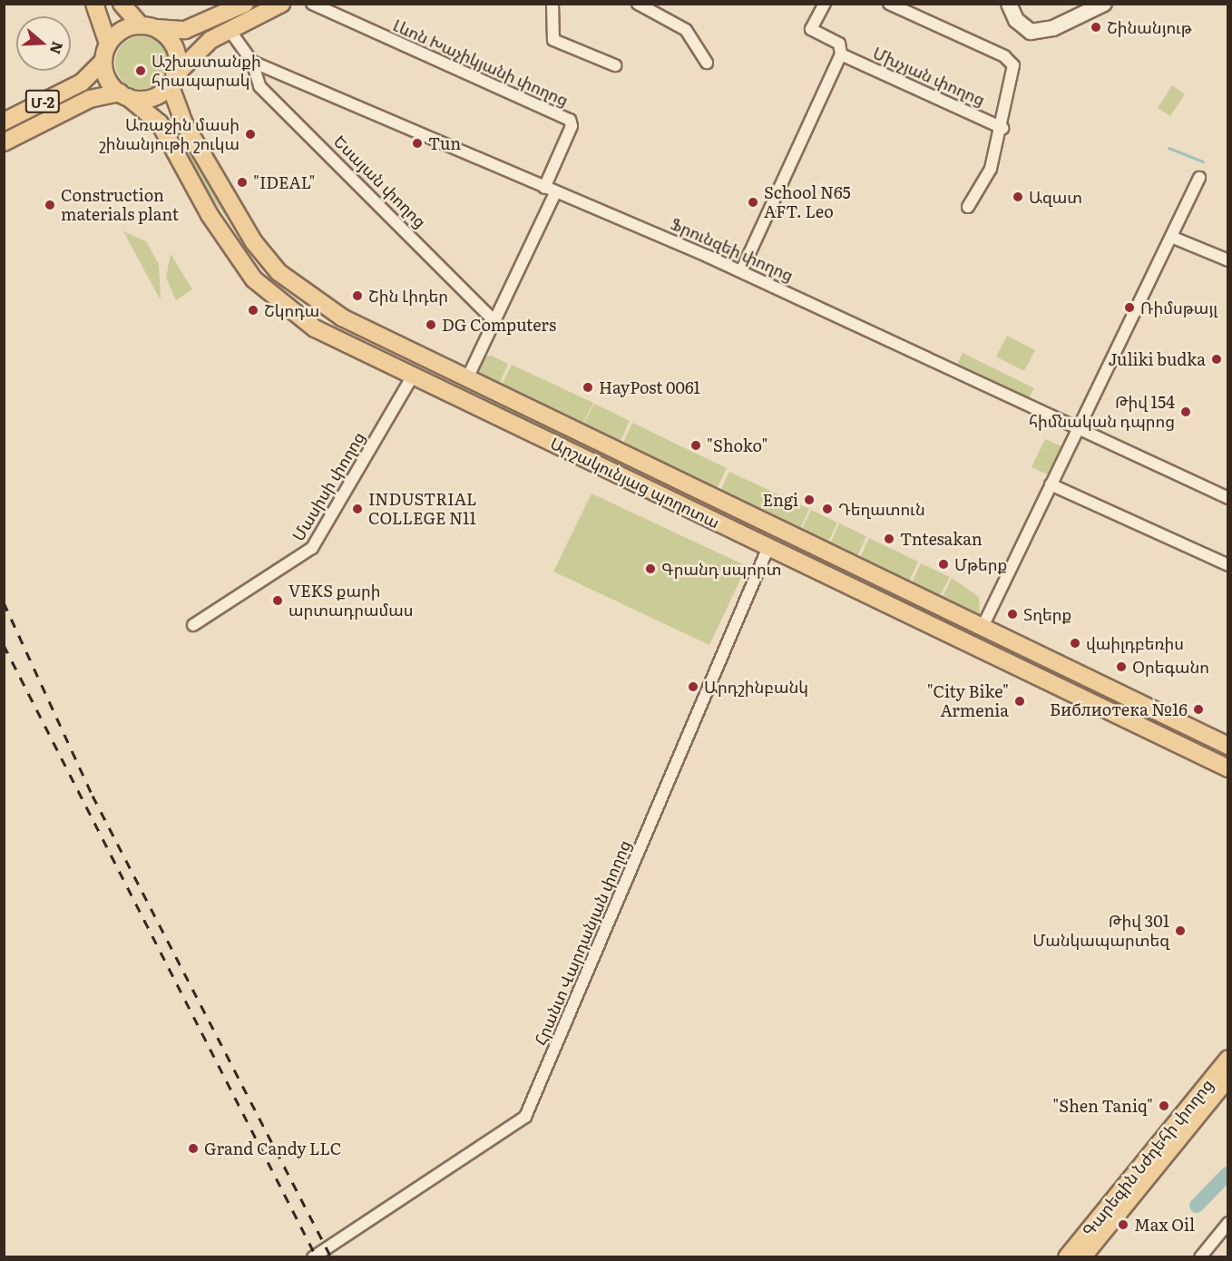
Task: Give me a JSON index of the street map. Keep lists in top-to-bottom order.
{
  "streets": {
    "main road": ["Մ-2", "Արշակունյաց պողոտա", "Գարեգին Նժդեհի փողոց"],
    "street": [
      "Լևոն Խաչիկյանի փողոց",
      "Մխչյան փողոց",
      "Եսայան փողոց",
      "Ֆրունզեի փողոց",
      "Մասիսի փողոց",
      "Հրանտ Վարդանյան փողոց"
    ]
  },
  "crossings": [
    ["Լևոն Խաչիկյանի փողոց", "Ֆրունզեի փողոց"],
    ["Մ-2", "Արշակունյաց պողոտա"],
    ["Եսայան փողոց", "Ֆրունզեի փողոց"],
    ["Արշակունյաց պողոտա", "Մասիսի փողոց"],
    ["Արշակունյաց պողոտա", "Հրանտ Վարդանյան փողոց"]
  ],
  "places": [
    "Շինանյութ",
    "Աշխատանքի հրապարակ",
    "Առաջին մասի շինանյութի շուկա",
    "Tun",
    "\"IDEAL\"",
    "Ազատ",
    "School N65 AFT. Leo",
    "Construction materials plant",
    "Շին Լիդեր",
    "Ռիմսթայլ",
    "Շկոդա",
    "DG Computers",
    "Juliki budka",
    "HayPost 0061",
    "Թիվ 154 հիմնական դպրոց",
    "\"Shoko\"",
    "Engi",
    "INDUSTRIAL COLLEGE N11",
    "Դեղատուն",
    "Tntesakan",
    "Մթերք",
    "Գրանդ սպորտ",
    "VEKS քարի արտադրամաս",
    "Տղերք",
    "վաիլդբեռիս",
    "Օրեգանո",
    "Արդշինբանկ",
    "\"City Bike\" Armenia",
    "Библиотека №16",
    "Թիվ 301 Մանկապարտեզ",
    "\"Shen Taniq\"",
    "Grand Candy LLC",
    "Max Oil"
  ],
  "north": "right"
}
